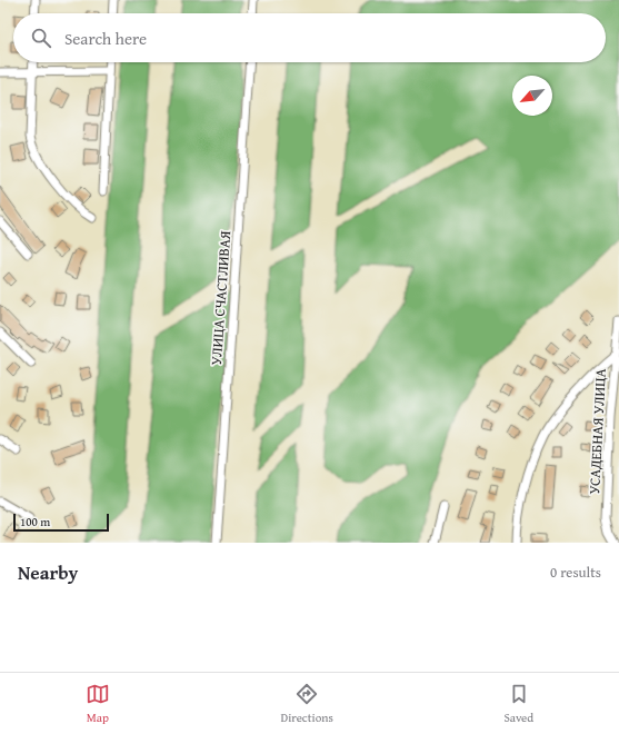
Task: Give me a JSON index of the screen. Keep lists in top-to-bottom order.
{
  "streets": {
    "street": ["УЛИЦА СЧАСТЛИВАЯ", "УСАДЕБНАЯ УЛИЦА"]
  },
  "scale_bar": "100 m",
  "north": "bottom left",
  "page": {
    "search": "Search here",
    "scale": "100 m",
    "heading": ["Nearby", "0 results"],
    "nav": ["Map", "Directions", "Saved"]
  }
}
